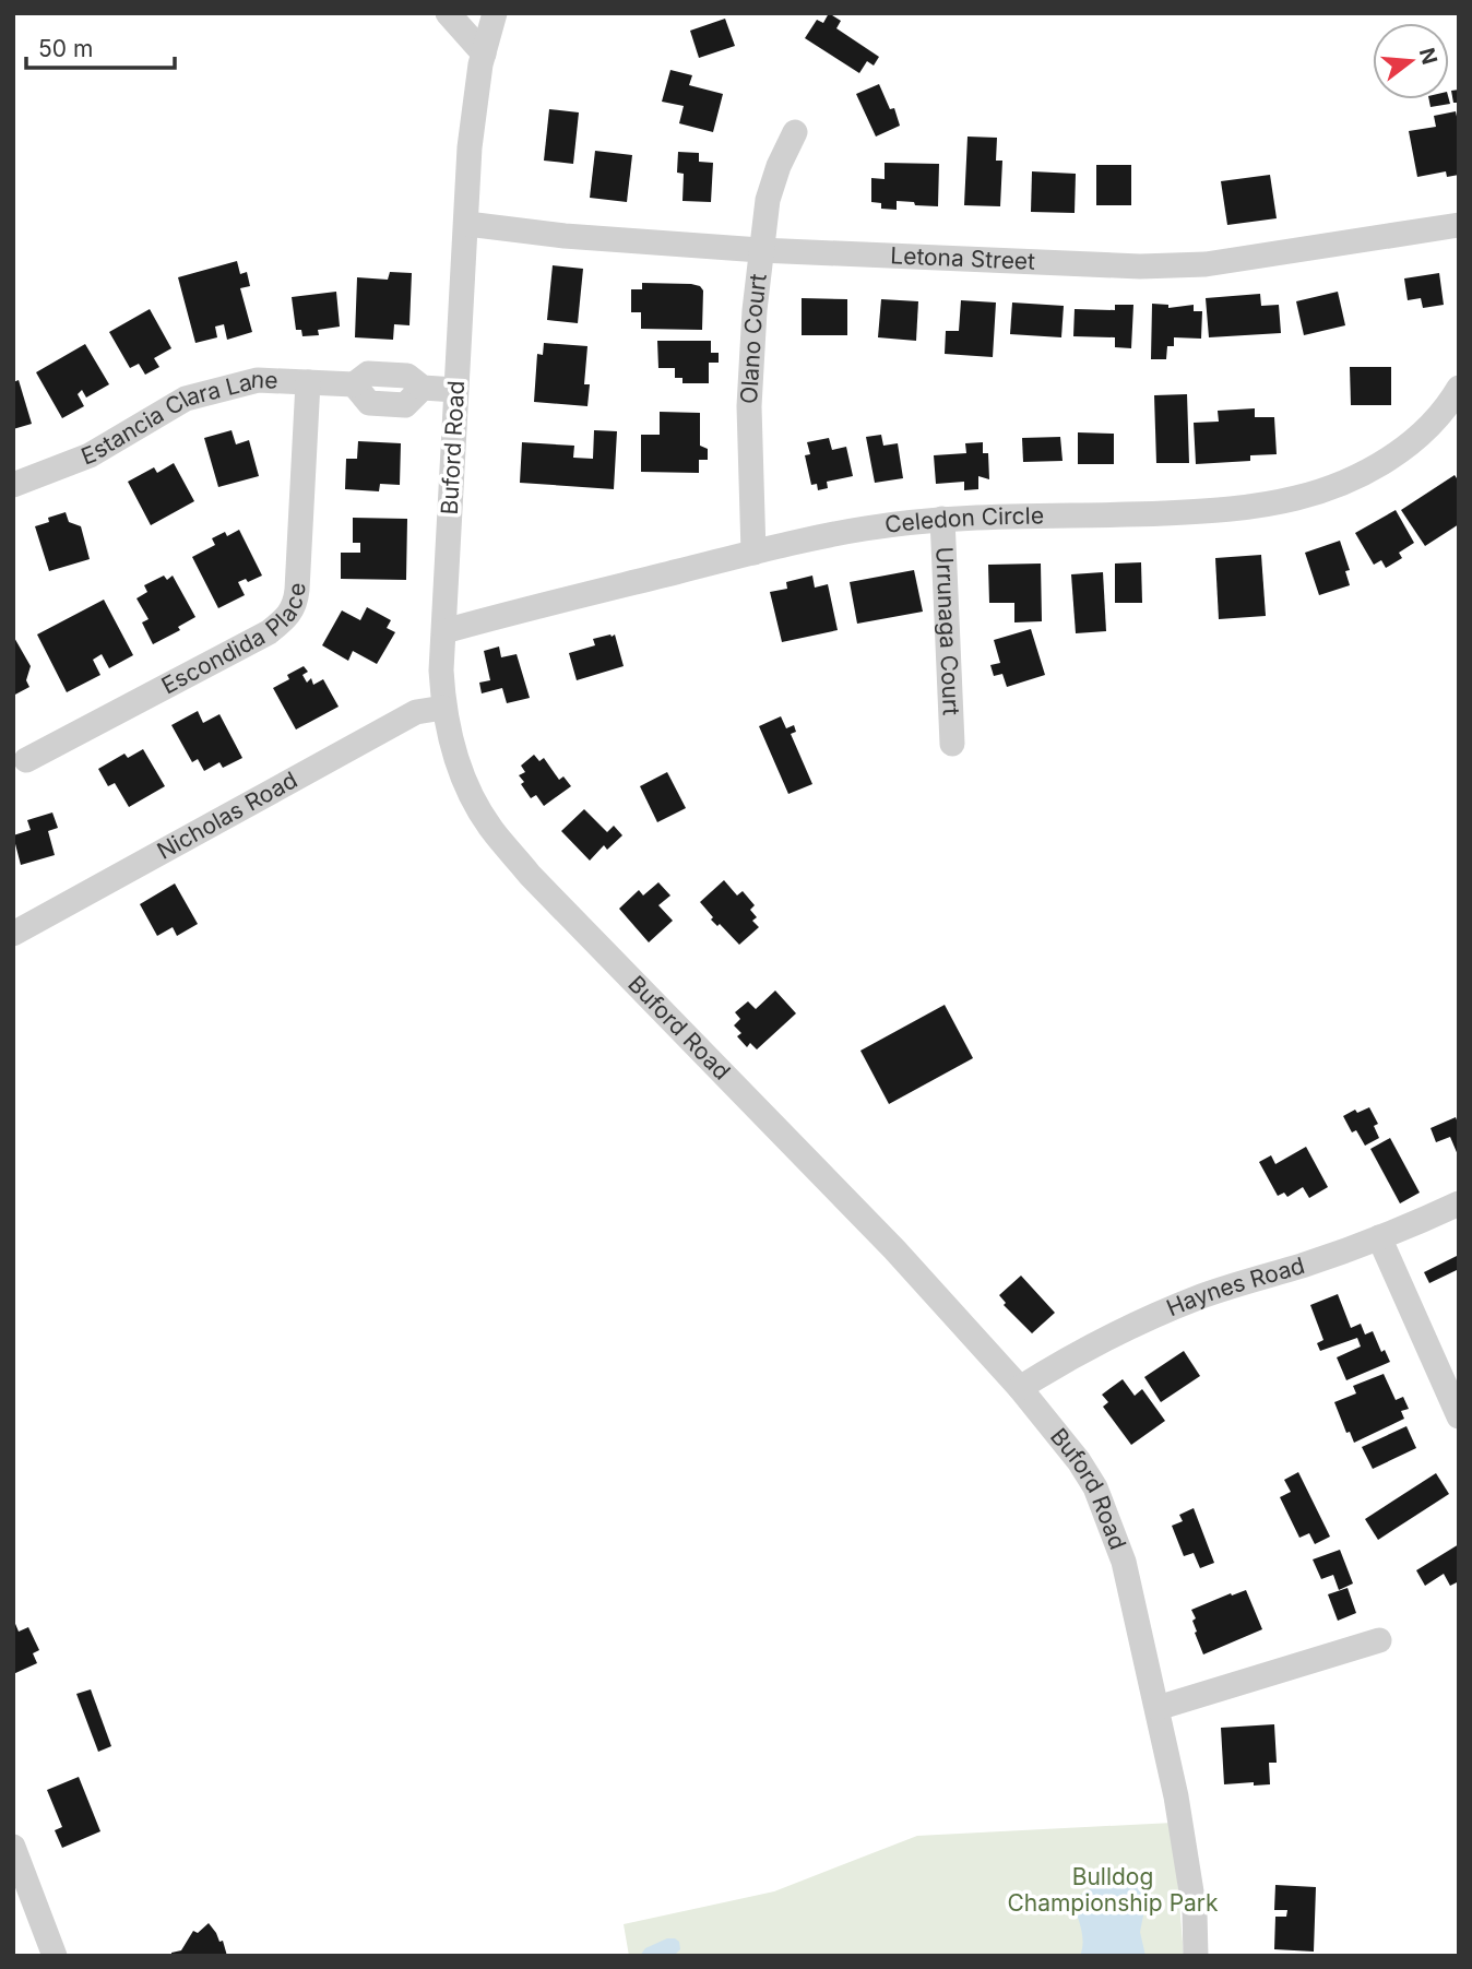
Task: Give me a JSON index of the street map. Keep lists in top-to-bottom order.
{
  "streets": {
    "street": [
      "Letona Street",
      "Olano Court",
      "Estancia Clara Lane",
      "Buford Road",
      "Celedon Circle",
      "Urrunaga Court",
      "Escondida Place",
      "Nicholas Road",
      "Haynes Road"
    ]
  },
  "crossings": [
    ["Letona Street", "Olano Court"],
    ["Letona Street", "Buford Road"],
    ["Olano Court", "Celedon Circle"],
    ["Estancia Clara Lane", "Buford Road"],
    ["Estancia Clara Lane", "Escondida Place"],
    ["Buford Road", "Celedon Circle"],
    ["Buford Road", "Nicholas Road"],
    ["Buford Road", "Haynes Road"],
    ["Celedon Circle", "Urrunaga Court"]
  ],
  "parks": ["Bulldog Championship Park"],
  "scale_bar": "50 m",
  "north": "right"
}
